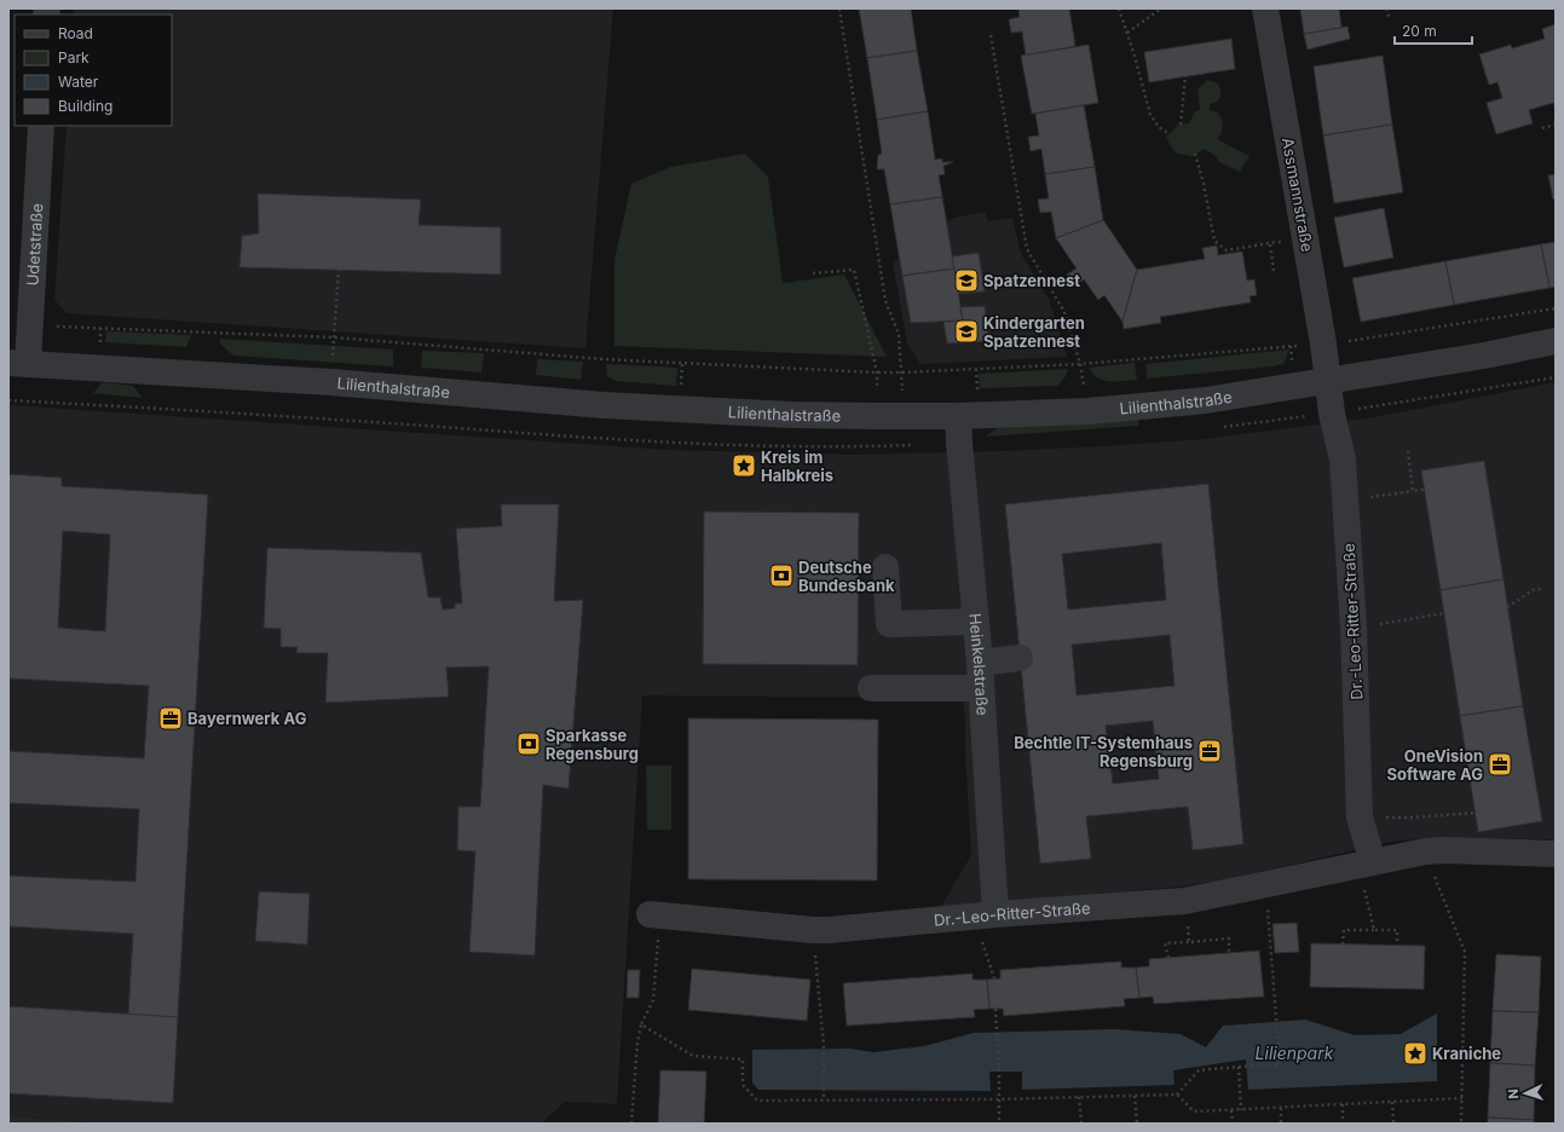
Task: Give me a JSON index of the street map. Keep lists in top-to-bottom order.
{
  "streets": {
    "street": [
      "Assmannstraße",
      "Udetstraße",
      "Lilienthalstraße",
      "Dr.-Leo-Ritter-Straße",
      "Heinkelstraße"
    ]
  },
  "crossings": [
    ["Assmannstraße", "Lilienthalstraße"],
    ["Assmannstraße", "Dr.-Leo-Ritter-Straße"],
    ["Udetstraße", "Lilienthalstraße"],
    ["Lilienthalstraße", "Dr.-Leo-Ritter-Straße"],
    ["Lilienthalstraße", "Heinkelstraße"],
    ["Dr.-Leo-Ritter-Straße", "Heinkelstraße"]
  ],
  "water": ["Lilienpark"],
  "places": {
    "school or university": ["Spatzennest", "Kindergarten Spatzennest"],
    "place": ["Kreis im Halbkreis", "Kraniche"],
    "bank": ["Deutsche Bundesbank", "Sparkasse Regensburg"],
    "office": ["Bayernwerk AG", "Bechtle IT-Systemhaus Regensburg", "OneVision Software AG"]
  },
  "legend": [
    "Road",
    "Park",
    "Water",
    "Building"
  ],
  "scale_bar": "20 m",
  "north": "left"
}
